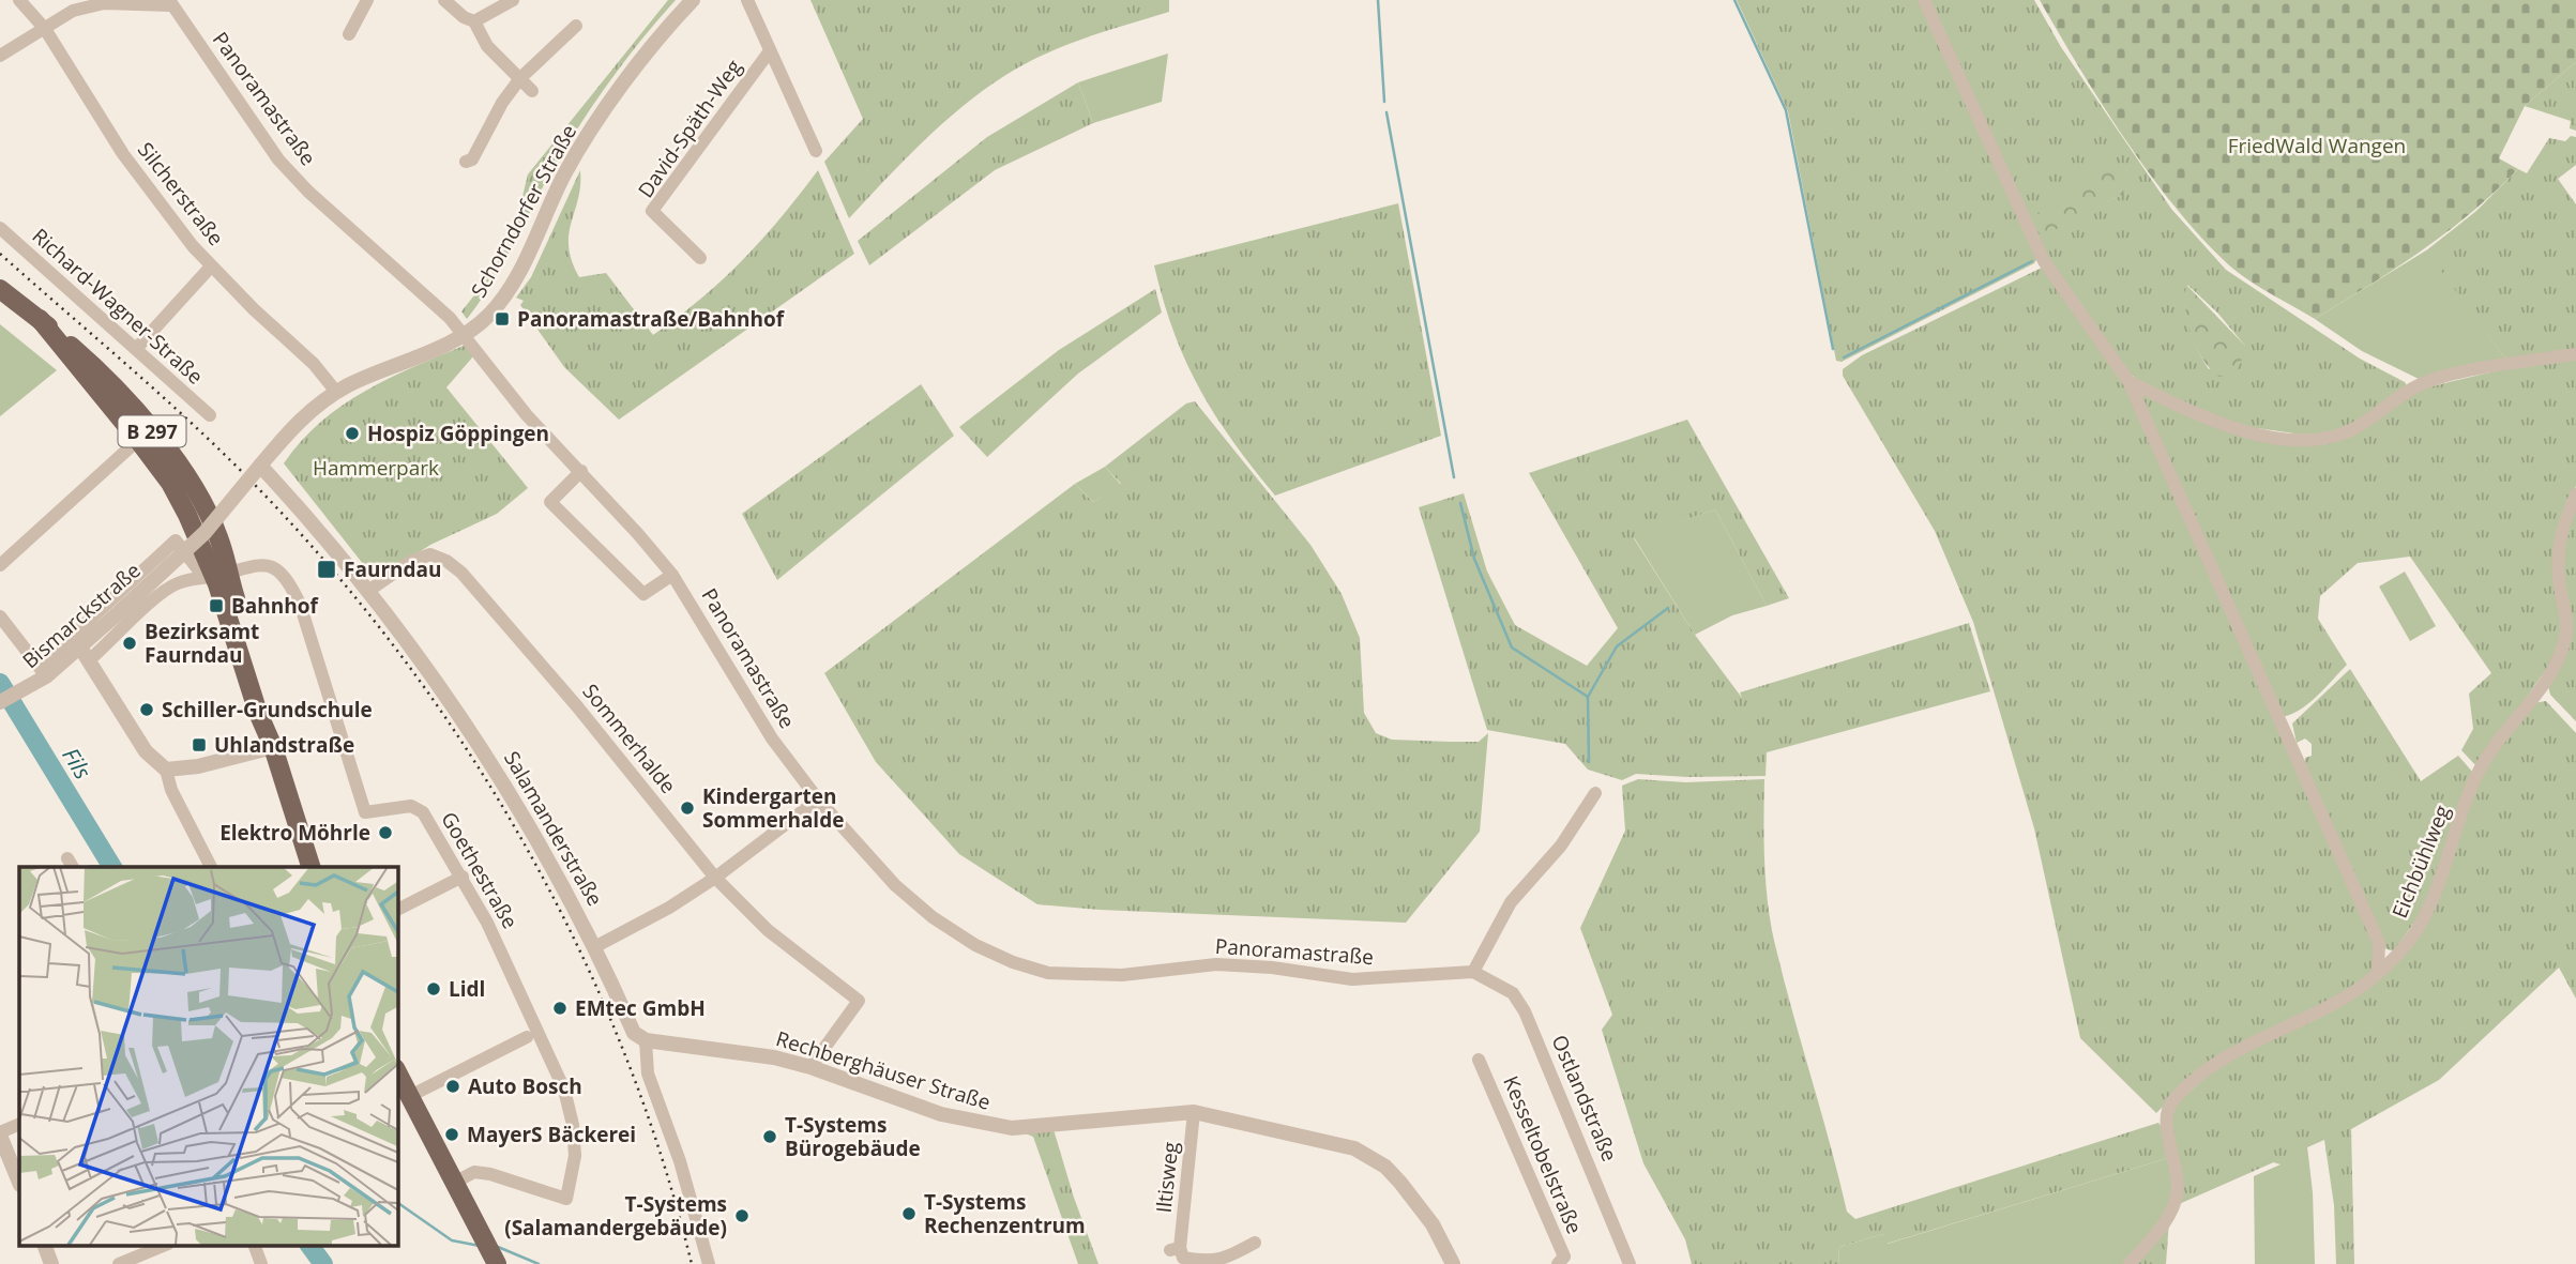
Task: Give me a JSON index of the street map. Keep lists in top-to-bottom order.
{
  "streets": {
    "main road": ["B 297"],
    "street": [
      "Panoramastraße",
      "David-Späth-Weg",
      "Silcherstraße",
      "Schorndorfer Straße",
      "Richard-Wagner-Straße",
      "Bismarckstraße",
      "Sommerhalde",
      "Salamanderstraße",
      "Eichbühlweg",
      "Goethestraße",
      "Rechberghäuser Straße",
      "Ostlandstraße",
      "Kesseltobelstraße",
      "Iltisweg"
    ]
  },
  "crossings": [
    ["Panoramastraße", "Schorndorfer Straße"],
    ["Panoramastraße", "Ostlandstraße"],
    ["Silcherstraße", "Schorndorfer Straße"],
    ["Schorndorfer Straße", "Bismarckstraße"],
    ["Schorndorfer Straße", "Salamanderstraße"],
    ["B 297", "Bismarckstraße"],
    ["B 297", "Goethestraße"],
    ["Bismarckstraße", "Goethestraße"],
    ["Sommerhalde", "Salamanderstraße"],
    ["Sommerhalde", "Rechberghäuser Straße"],
    ["Salamanderstraße", "Rechberghäuser Straße"],
    ["Rechberghäuser Straße", "Iltisweg"]
  ],
  "water": ["Fils"],
  "parks": ["FriedWald Wangen", "Hammerpark"],
  "places": {
    "transit": [
      "Panoramastraße/Bahnhof",
      "Faurndau",
      "Bahnhof",
      "Uhlandstraße"
    ],
    "other": [
      "Hospiz Göppingen",
      "Bezirksamt Faurndau",
      "Schiller-Grundschule",
      "Kindergarten Sommerhalde",
      "Elektro Möhrle",
      "Lidl",
      "EMtec GmbH",
      "Auto Bosch",
      "MayerS Bäckerei",
      "T-Systems Bürogebäude",
      "T-Systems Rechenzentrum",
      "T-Systems (Salamandergebäude)"
    ]
  }
}
